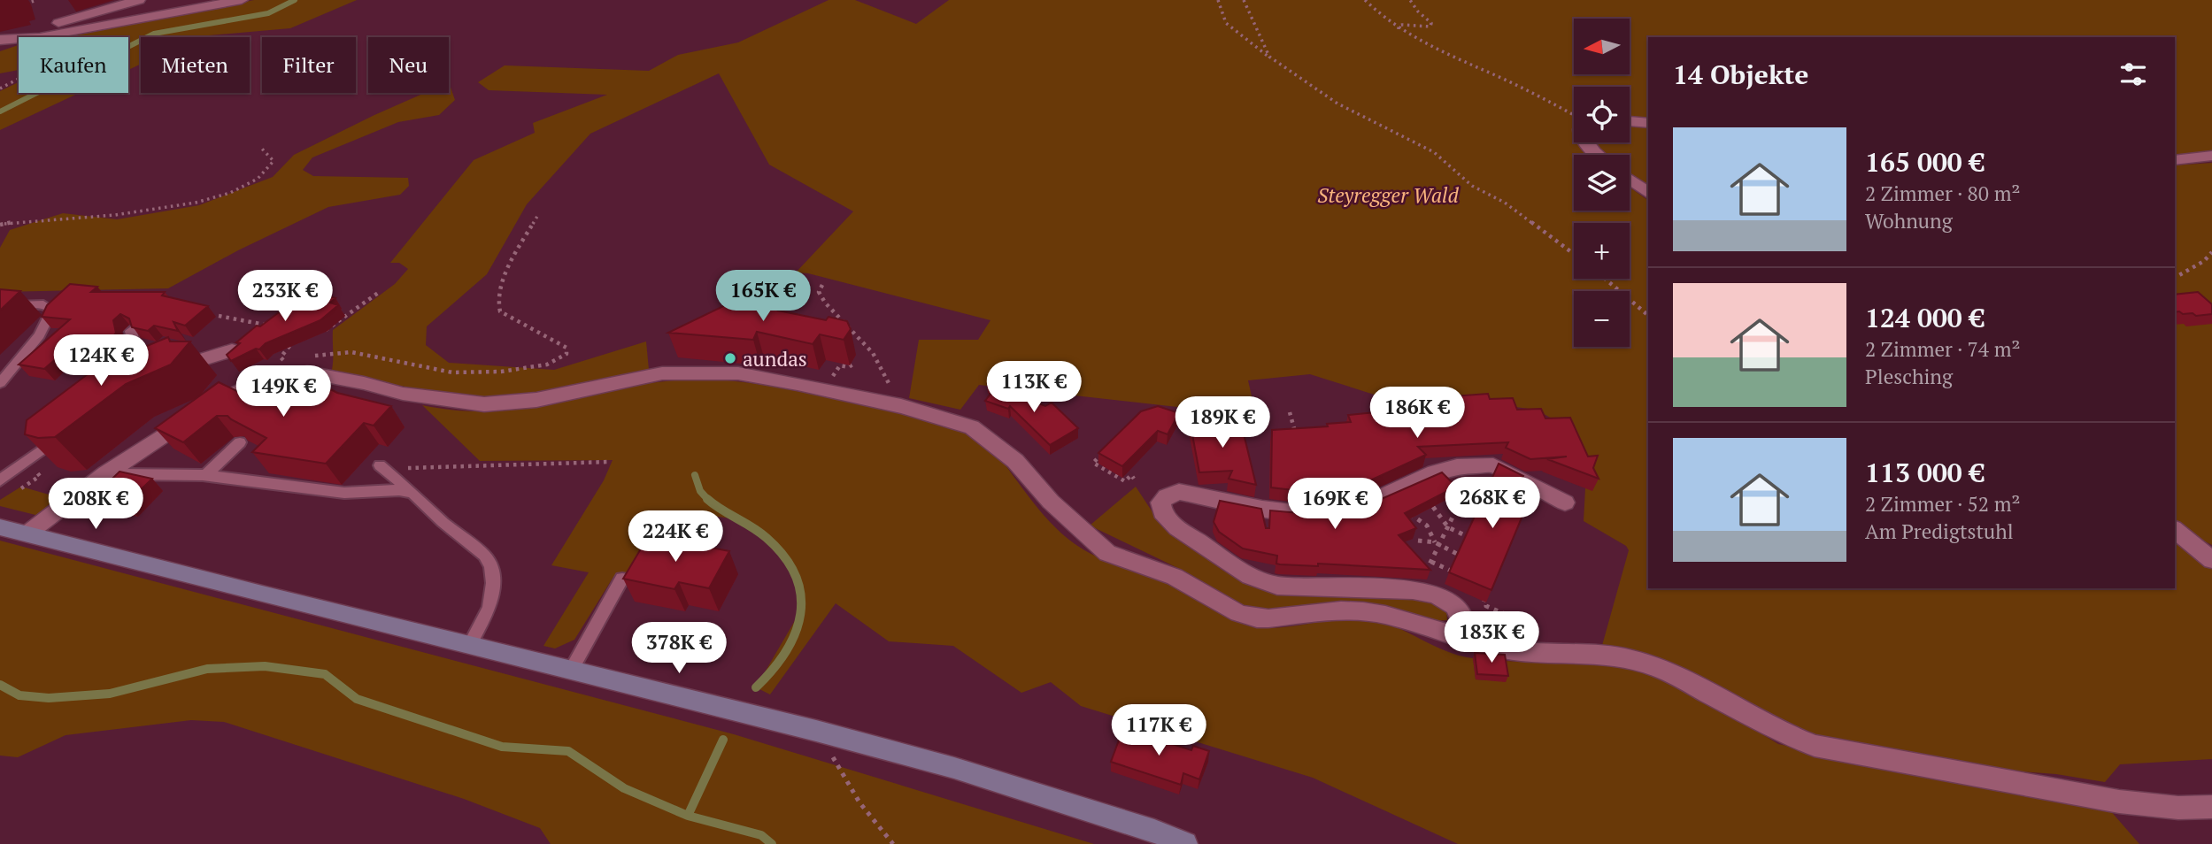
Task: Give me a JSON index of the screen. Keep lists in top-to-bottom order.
{
  "parks": ["Steyregger Wald"],
  "places": ["aundas"],
  "north": "left",
  "page": {
    "map_buttons": ["+", "−"],
    "chip": [
      "Kaufen",
      "Mieten",
      "Filter",
      "Neu"
    ],
    "heading": "14 Objekte",
    "list": [
      {
        "name": "165 000 €",
        "note": "2 Zimmer · 80 m² · Wohnung"
      },
      {
        "name": "124 000 €",
        "note": "2 Zimmer · 74 m² · Plesching"
      },
      {
        "name": "113 000 €",
        "note": "2 Zimmer · 52 m² · Am Predigtstuhl"
      }
    ],
    "price": [
      "233K €",
      "165K €",
      "124K €",
      "113K €",
      "149K €",
      "186K €",
      "189K €",
      "268K €",
      "208K €",
      "169K €",
      "224K €",
      "183K €",
      "378K €",
      "117K €"
    ]
  }
}
